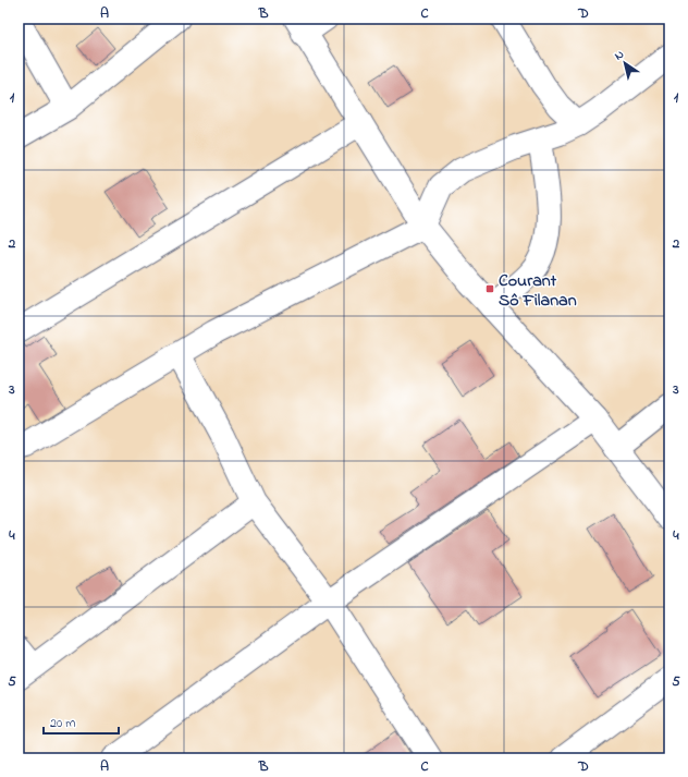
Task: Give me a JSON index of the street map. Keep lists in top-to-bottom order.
{
  "places": {
    "transit": ["Courant Sô Filanan"]
  },
  "scale_bar": "20 m",
  "north": "top left",
  "grid": {
    "columns": [
      "A",
      "B",
      "C",
      "D"
    ],
    "rows": [
      "1",
      "2",
      "3",
      "4",
      "5"
    ]
  }
}
